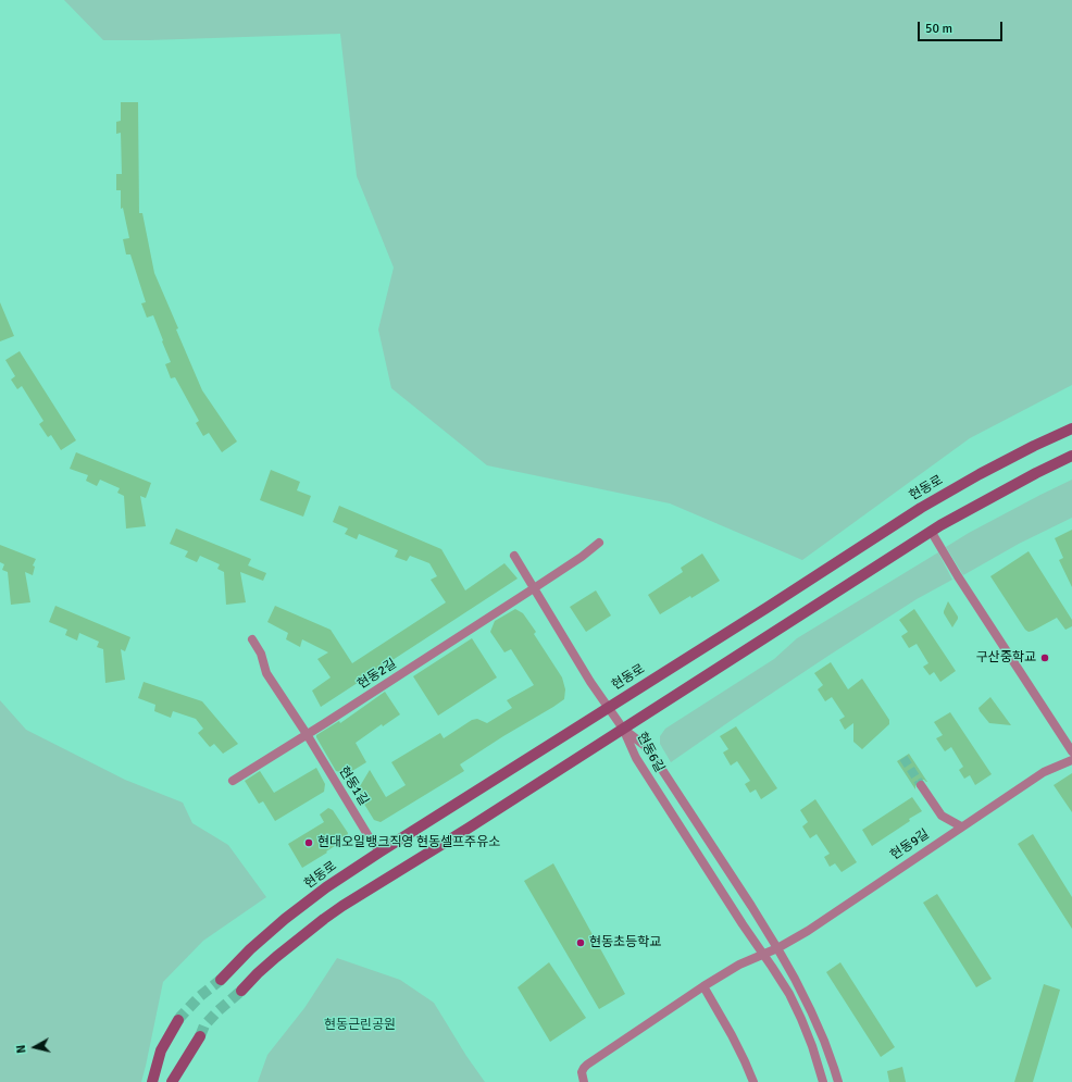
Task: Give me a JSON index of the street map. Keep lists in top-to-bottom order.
{
  "streets": {
    "main road": ["현동로"],
    "street": [
      "현동2길",
      "현동6길",
      "현동1길",
      "현동9길"
    ]
  },
  "crossings": [
    ["현동로", "현동1길"],
    ["현동2길", "현동1길"],
    ["현동6길", "현동9길"]
  ],
  "parks": ["현동근린공원"],
  "places": ["구산중학교", "현대오일뱅크직영 현동셀프주유소", "현동초등학교"],
  "scale_bar": "50 m",
  "north": "left"
}
